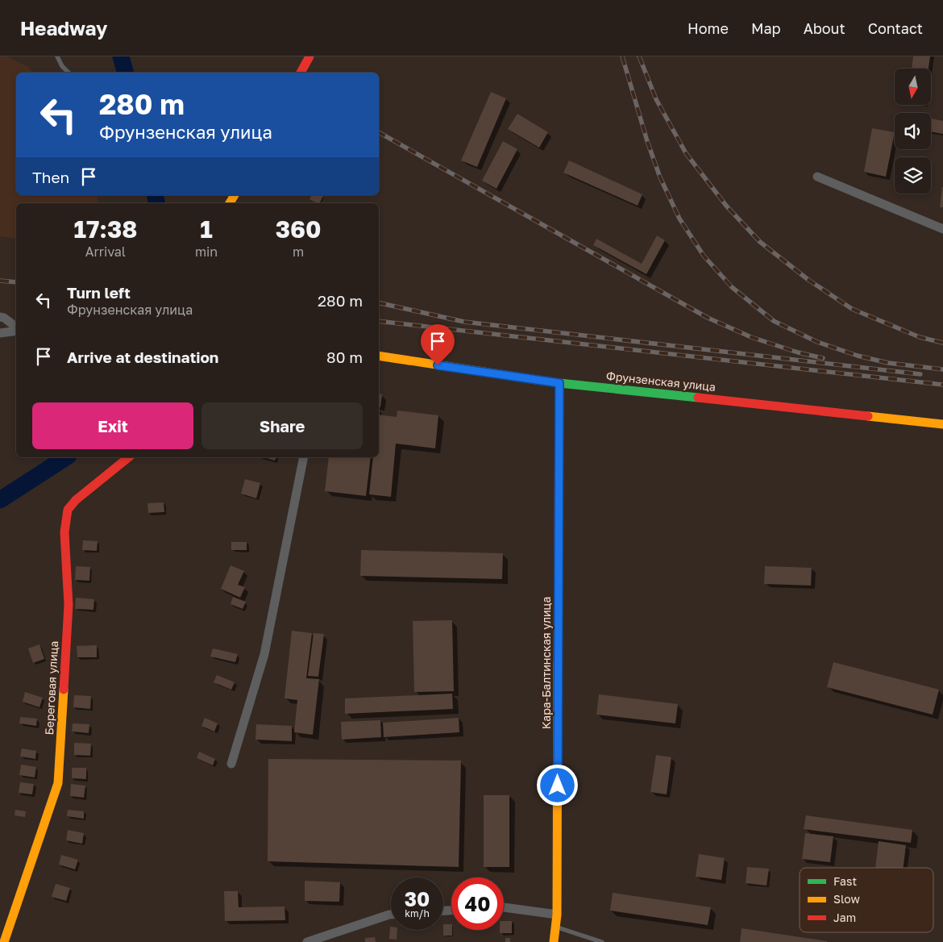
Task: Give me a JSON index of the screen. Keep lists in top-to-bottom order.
{
  "streets": {
    "street": ["Фрунзенская улица", "Кара-Балтинская улица", "Береговая улица"]
  },
  "crossings": [
    ["Фрунзенская улица", "Кара-Балтинская улица"]
  ],
  "legend": ["Fast", "Slow", "Jam"],
  "north": "bottom",
  "page": {
    "header": "Headway",
    "nav": [
      "Home",
      "Map",
      "About",
      "Contact"
    ],
    "turn": ["280 m", "Фрунзенская улица"],
    "then": "Then",
    "eta": [
      "17:38",
      "Arrival",
      "1",
      "min",
      "360",
      "m"
    ],
    "list": [
      {
        "name": "Turn left",
        "note": "Фрунзенская улица",
        "value": "280 m"
      },
      {
        "name": "Arrive at destination",
        "value": "80 m"
      }
    ],
    "buttons": ["Exit", "Share"],
    "speed": "30 km/h",
    "limit": "40"
  }
}
